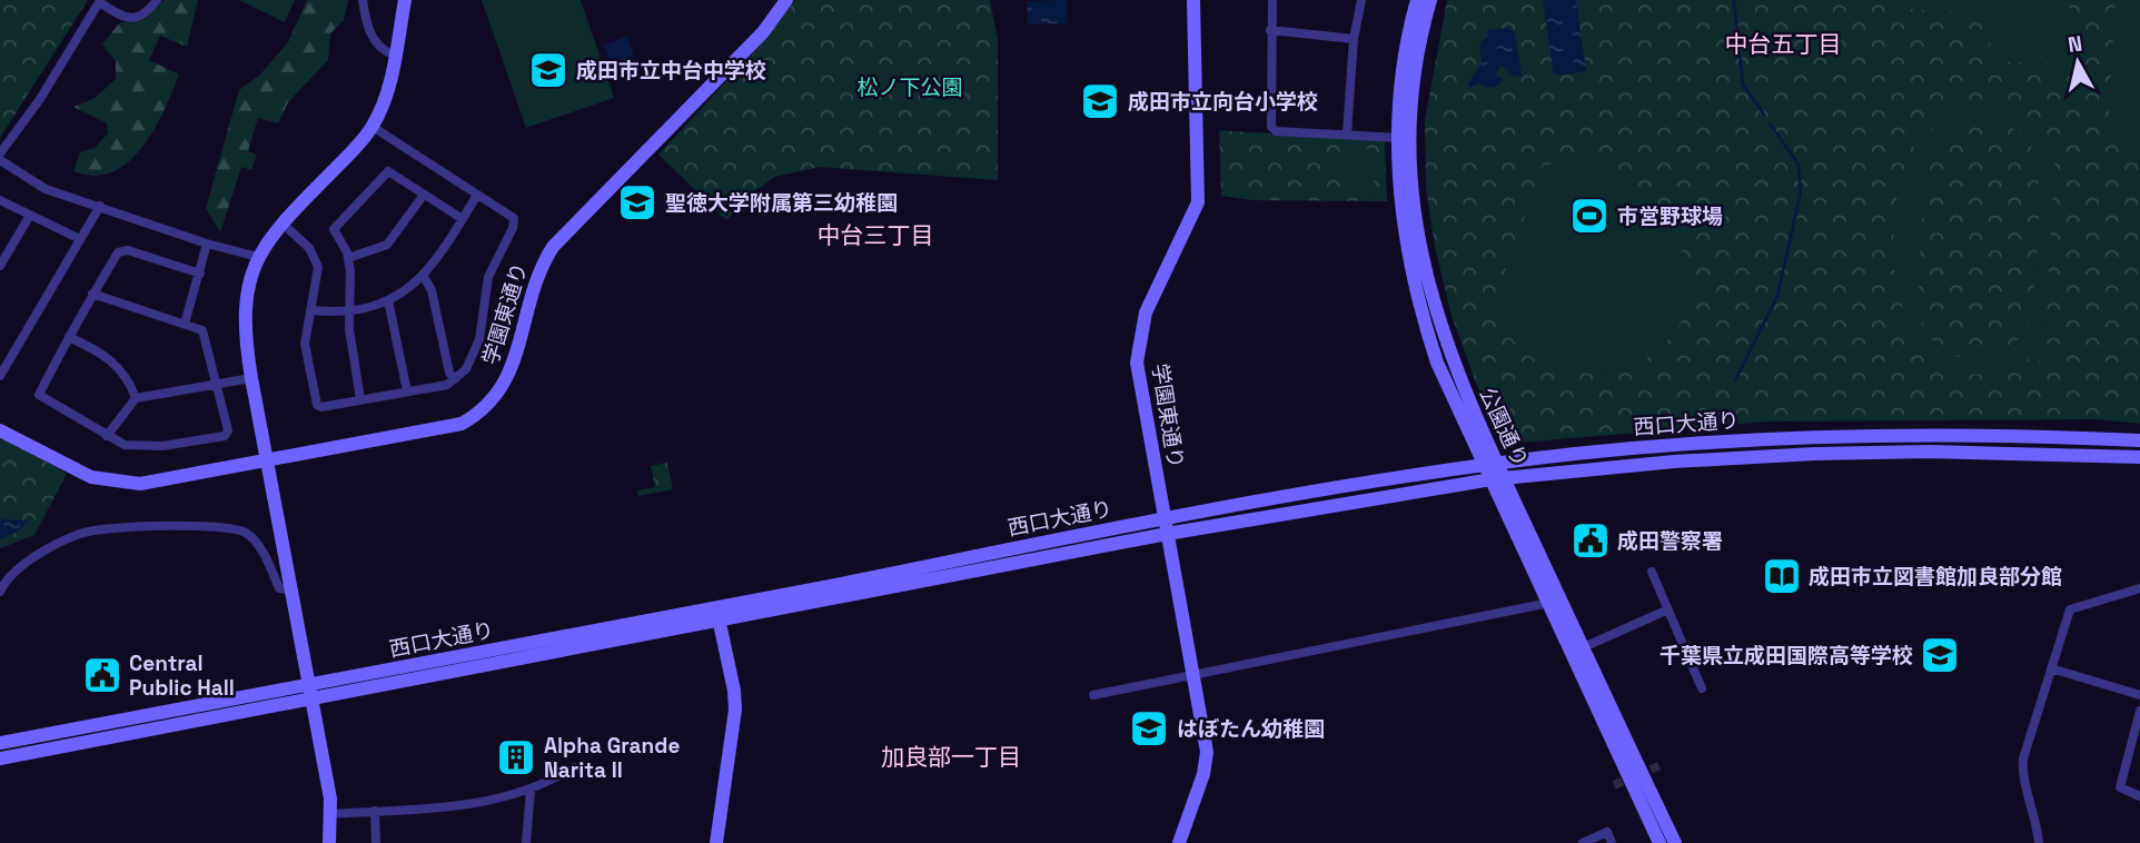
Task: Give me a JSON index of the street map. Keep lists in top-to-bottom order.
{
  "streets": {
    "street": ["学園東通り", "西口大通り", "公園通り"]
  },
  "crossings": [
    ["学園東通り", "西口大通り"],
    ["西口大通り", "公園通り"]
  ],
  "districts": ["中台五丁目", "中台三丁目", "加良部一丁目"],
  "parks": ["松ノ下公園"],
  "places": {
    "school or university": [
      "成田市立中台中学校",
      "成田市立向台小学校",
      "聖徳大学附属第三幼稚園",
      "千葉県立成田国際高等学校",
      "はぼたん幼稚園"
    ],
    "sports": ["市営野球場"],
    "public building": ["成田警察署", "Central Public Hall"],
    "library": ["成田市立図書館加良部分館"],
    "building": ["Alpha Grande Narita II"]
  },
  "north": "top"
}
